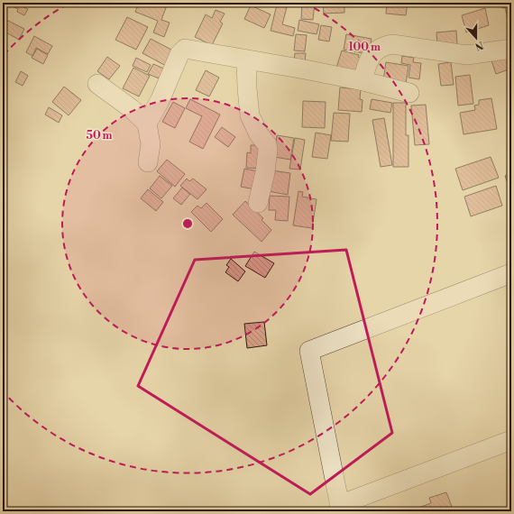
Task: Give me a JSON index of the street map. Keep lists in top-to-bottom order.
{
  "north": "bottom",
  "rings": ["100 m", "50 m"]
}
